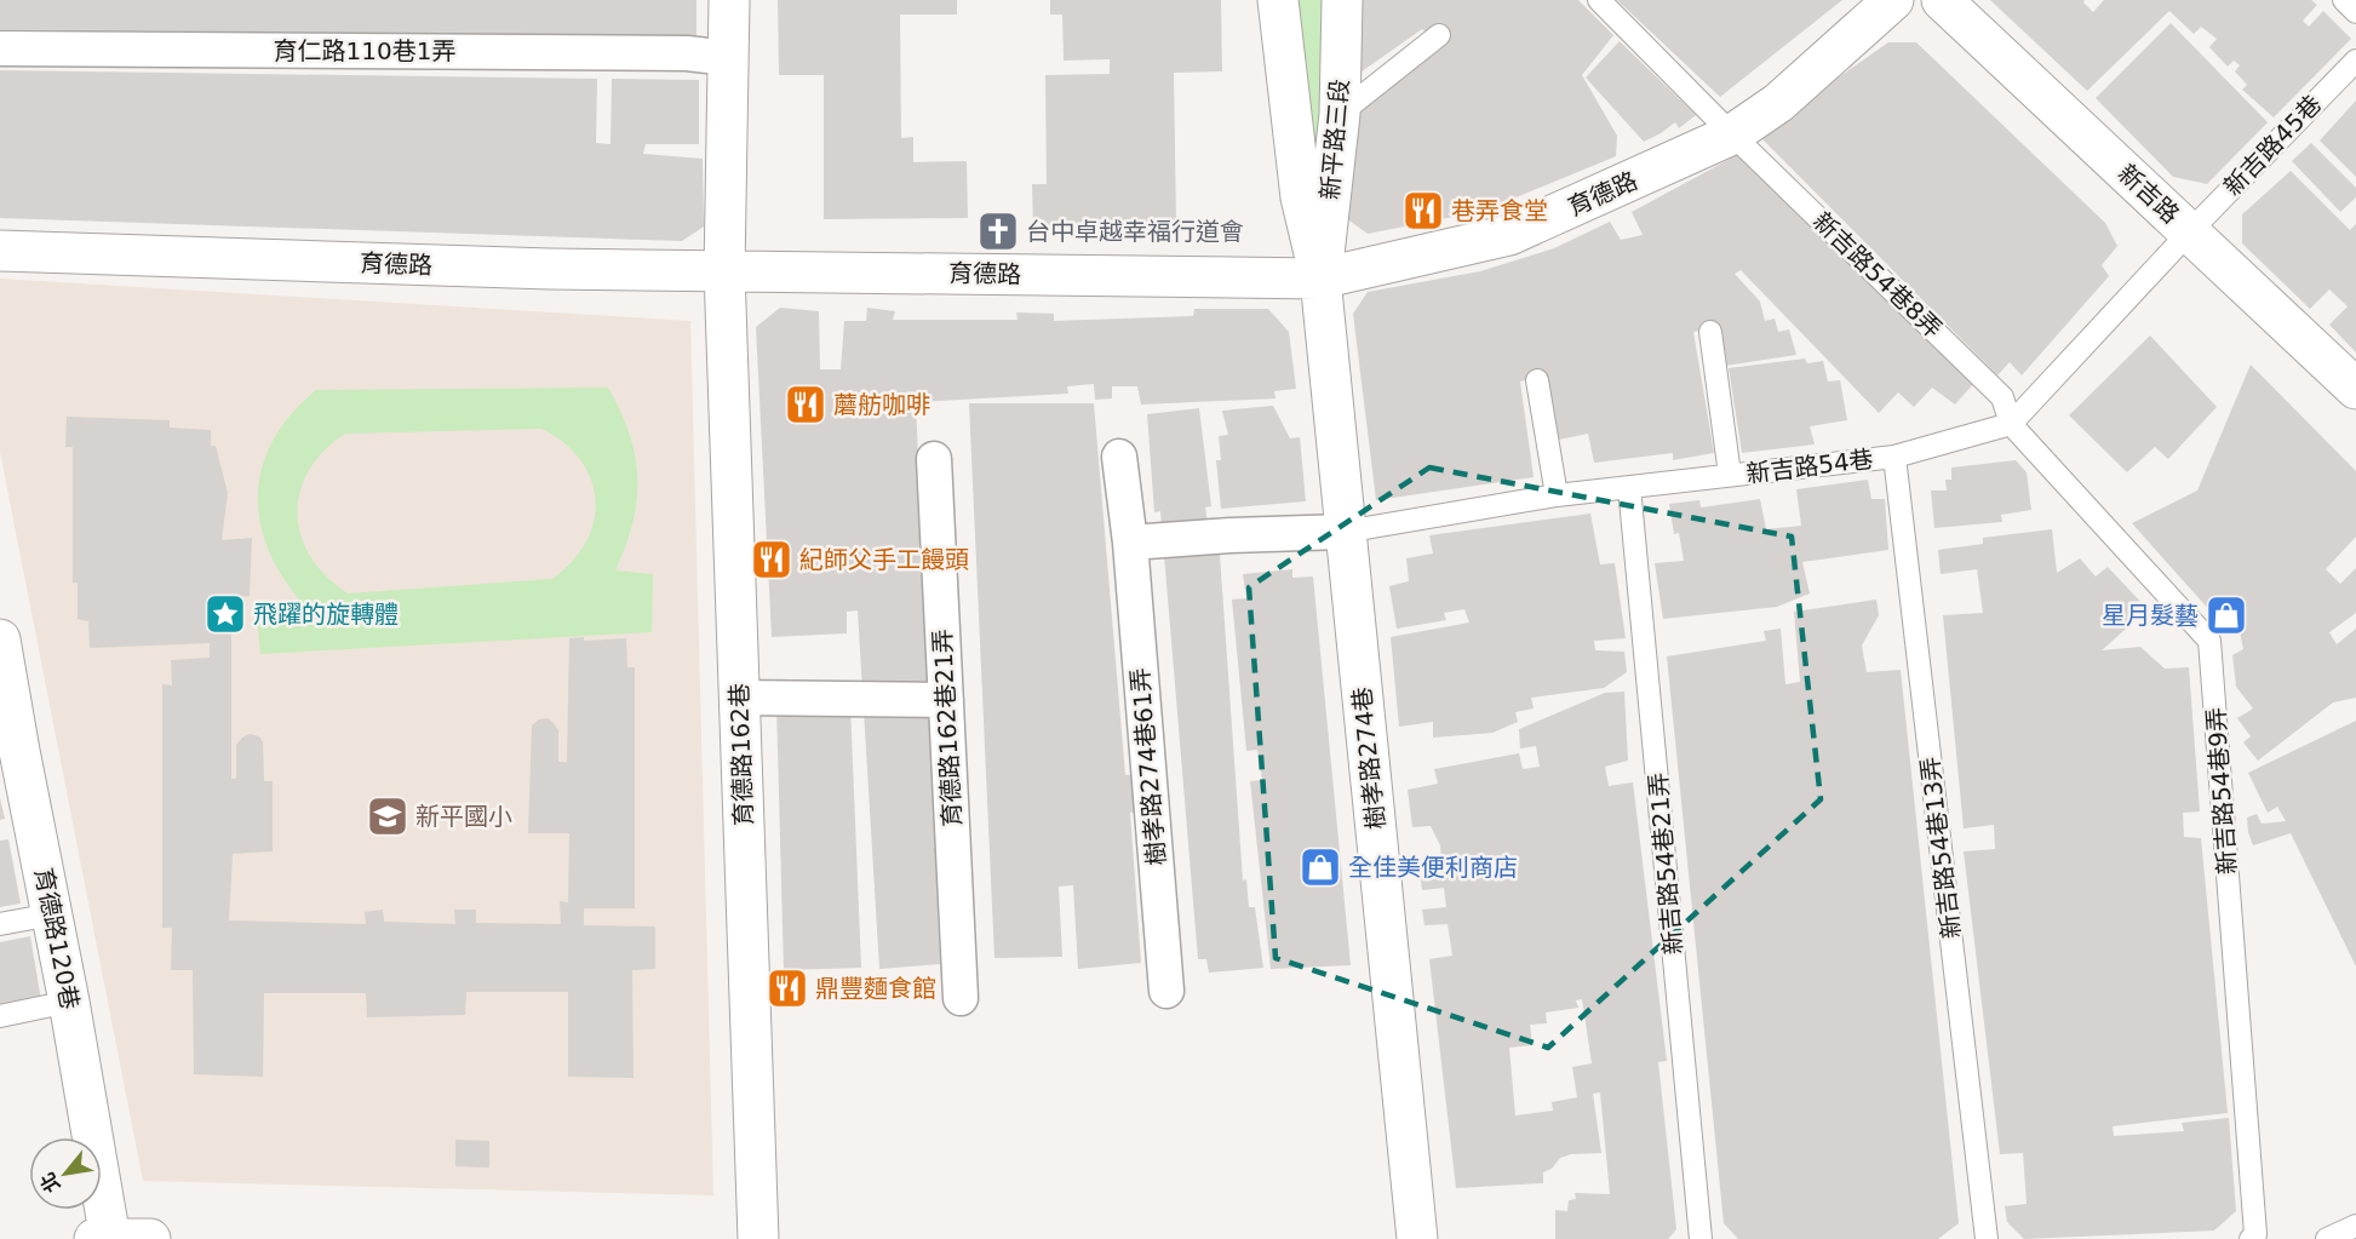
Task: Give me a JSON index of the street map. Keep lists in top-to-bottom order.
{
  "streets": {
    "street": [
      "育仁路110巷1弄",
      "新平路三段",
      "育德路",
      "新吉路",
      "育德路162巷21弄",
      "育德路162巷",
      "樹孝路274巷",
      "樹孝路274巷61弄",
      "育德路120巷"
    ],
    "lane": [
      "新吉路45巷",
      "新吉路54巷8弄",
      "新吉路54巷",
      "新吉路54巷9弄",
      "新吉路54巷13弄",
      "新吉路54巷21弄"
    ]
  },
  "crossings": [
    ["新平路三段", "育德路"],
    ["新平路三段", "樹孝路274巷"],
    ["新吉路45巷", "新吉路"],
    ["育德路", "新吉路54巷8弄"],
    ["育德路", "育德路162巷"],
    ["育德路", "樹孝路274巷"],
    ["新吉路54巷8弄", "新吉路54巷"],
    ["新吉路54巷8弄", "新吉路54巷9弄"],
    ["新吉路54巷", "樹孝路274巷"],
    ["新吉路54巷", "新吉路54巷9弄"],
    ["新吉路54巷", "新吉路54巷13弄"],
    ["新吉路54巷", "新吉路54巷21弄"]
  ],
  "places": {
    "restaurant": [
      "巷弄食堂",
      "蘑舫咖啡",
      "紀師父手工饅頭",
      "鼎豐麵食館"
    ],
    "church": ["台中卓越幸福行道會"],
    "place": ["飛躍的旋轉體"],
    "shop": ["星月髮藝", "全佳美便利商店"],
    "school or university": ["新平國小"]
  },
  "north": "bottom left"
}
